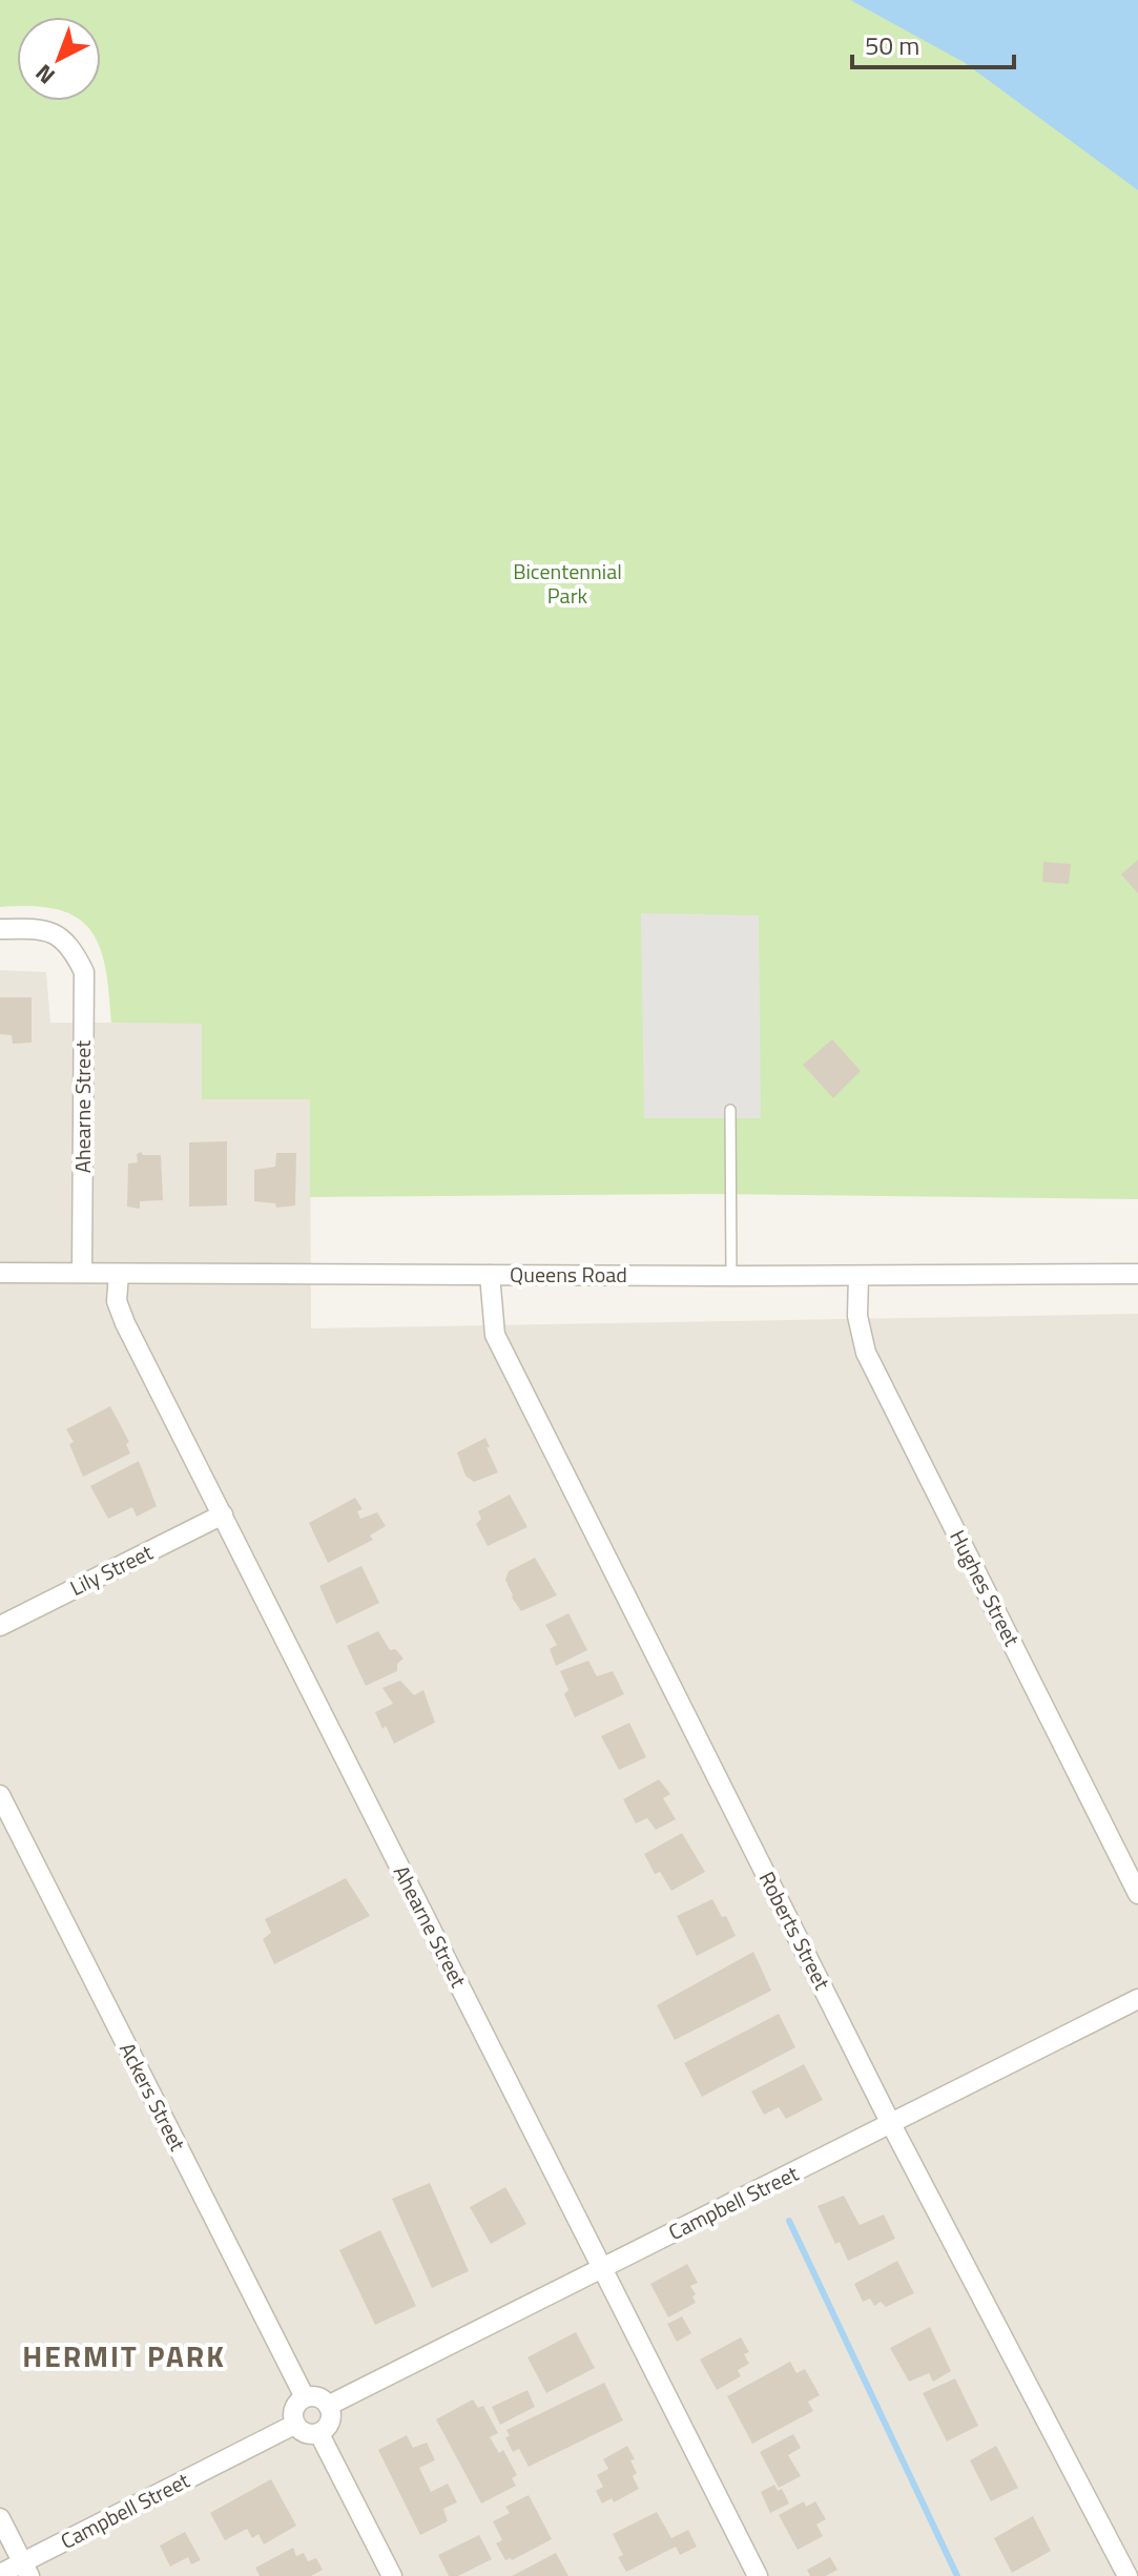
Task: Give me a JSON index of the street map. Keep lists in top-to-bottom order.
{
  "streets": {
    "street": [
      "Ahearne Street",
      "Queens Road",
      "Lily Street",
      "Hughes Street",
      "Roberts Street",
      "Ackers Street",
      "Campbell Street"
    ]
  },
  "crossings": [
    ["Ahearne Street", "Queens Road"],
    ["Ahearne Street", "Lily Street"],
    ["Ahearne Street", "Campbell Street"],
    ["Queens Road", "Hughes Street"],
    ["Queens Road", "Roberts Street"],
    ["Roberts Street", "Campbell Street"],
    ["Ackers Street", "Campbell Street"]
  ],
  "districts": ["HERMIT PARK"],
  "parks": ["Bicentennial Park"],
  "scale_bar": "50 m",
  "north": "bottom left"
}
